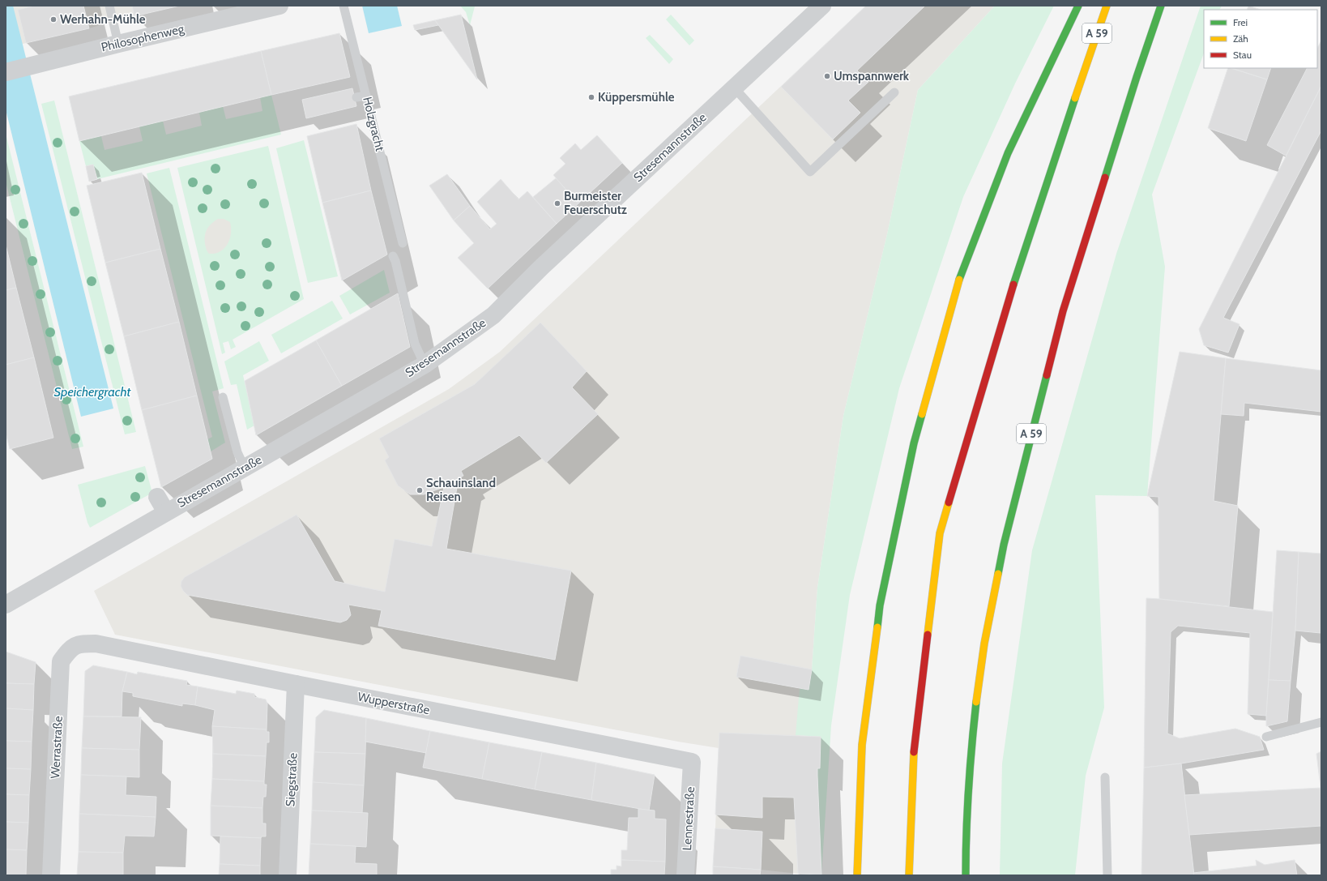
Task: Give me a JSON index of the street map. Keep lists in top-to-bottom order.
{
  "streets": {
    "highway": ["A 59"],
    "street": [
      "Philosophenweg",
      "Stresemannstraße",
      "Wupperstraße",
      "Werrastraße",
      "Siegstraße",
      "Lennestraße"
    ],
    "lane": ["Holzgracht"]
  },
  "crossings": [
    ["Wupperstraße", "Werrastraße"],
    ["Wupperstraße", "Siegstraße"],
    ["Wupperstraße", "Lennestraße"]
  ],
  "water": ["Speichergracht"],
  "places": [
    "Werhahn-Mühle",
    "Umspannwerk",
    "Küppersmühle",
    "Burmeister Feuerschutz",
    "Schauinsland Reisen"
  ],
  "legend": ["Frei", "Zäh", "Stau"]
}
